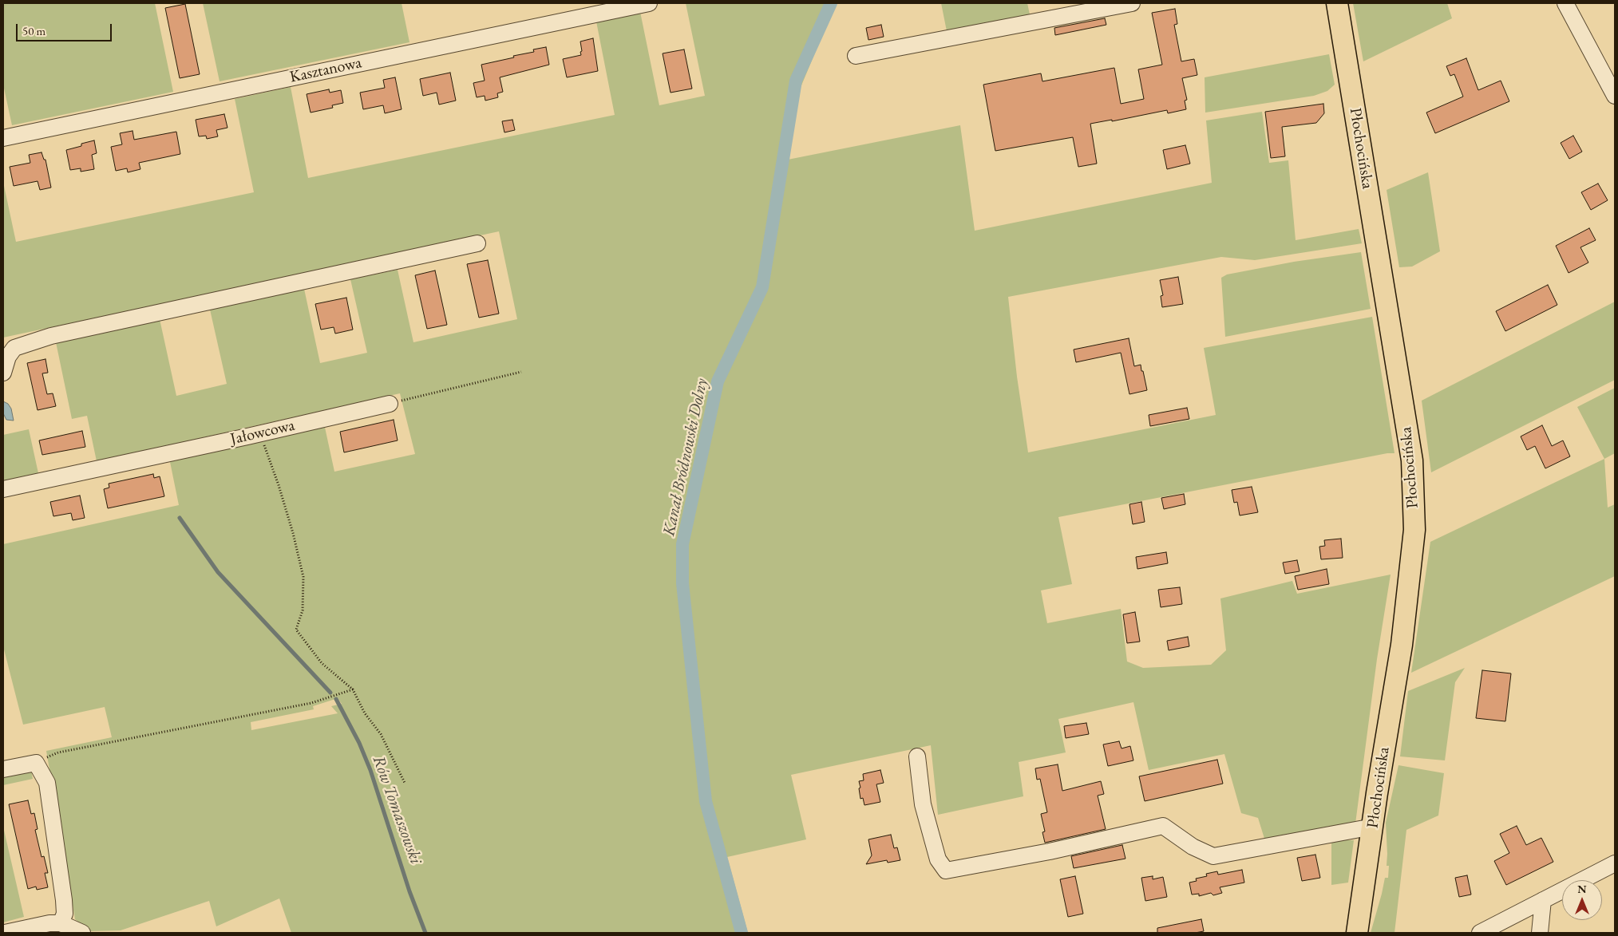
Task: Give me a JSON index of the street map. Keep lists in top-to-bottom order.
{
  "streets": {
    "main road": ["Płochocińska"],
    "street": ["Kasztanowa", "Jałowcowa"]
  },
  "water": ["Kanał Bródnowski Dolny", "Rów Tomaszowski"],
  "scale_bar": "50 m",
  "north": "top"
}
